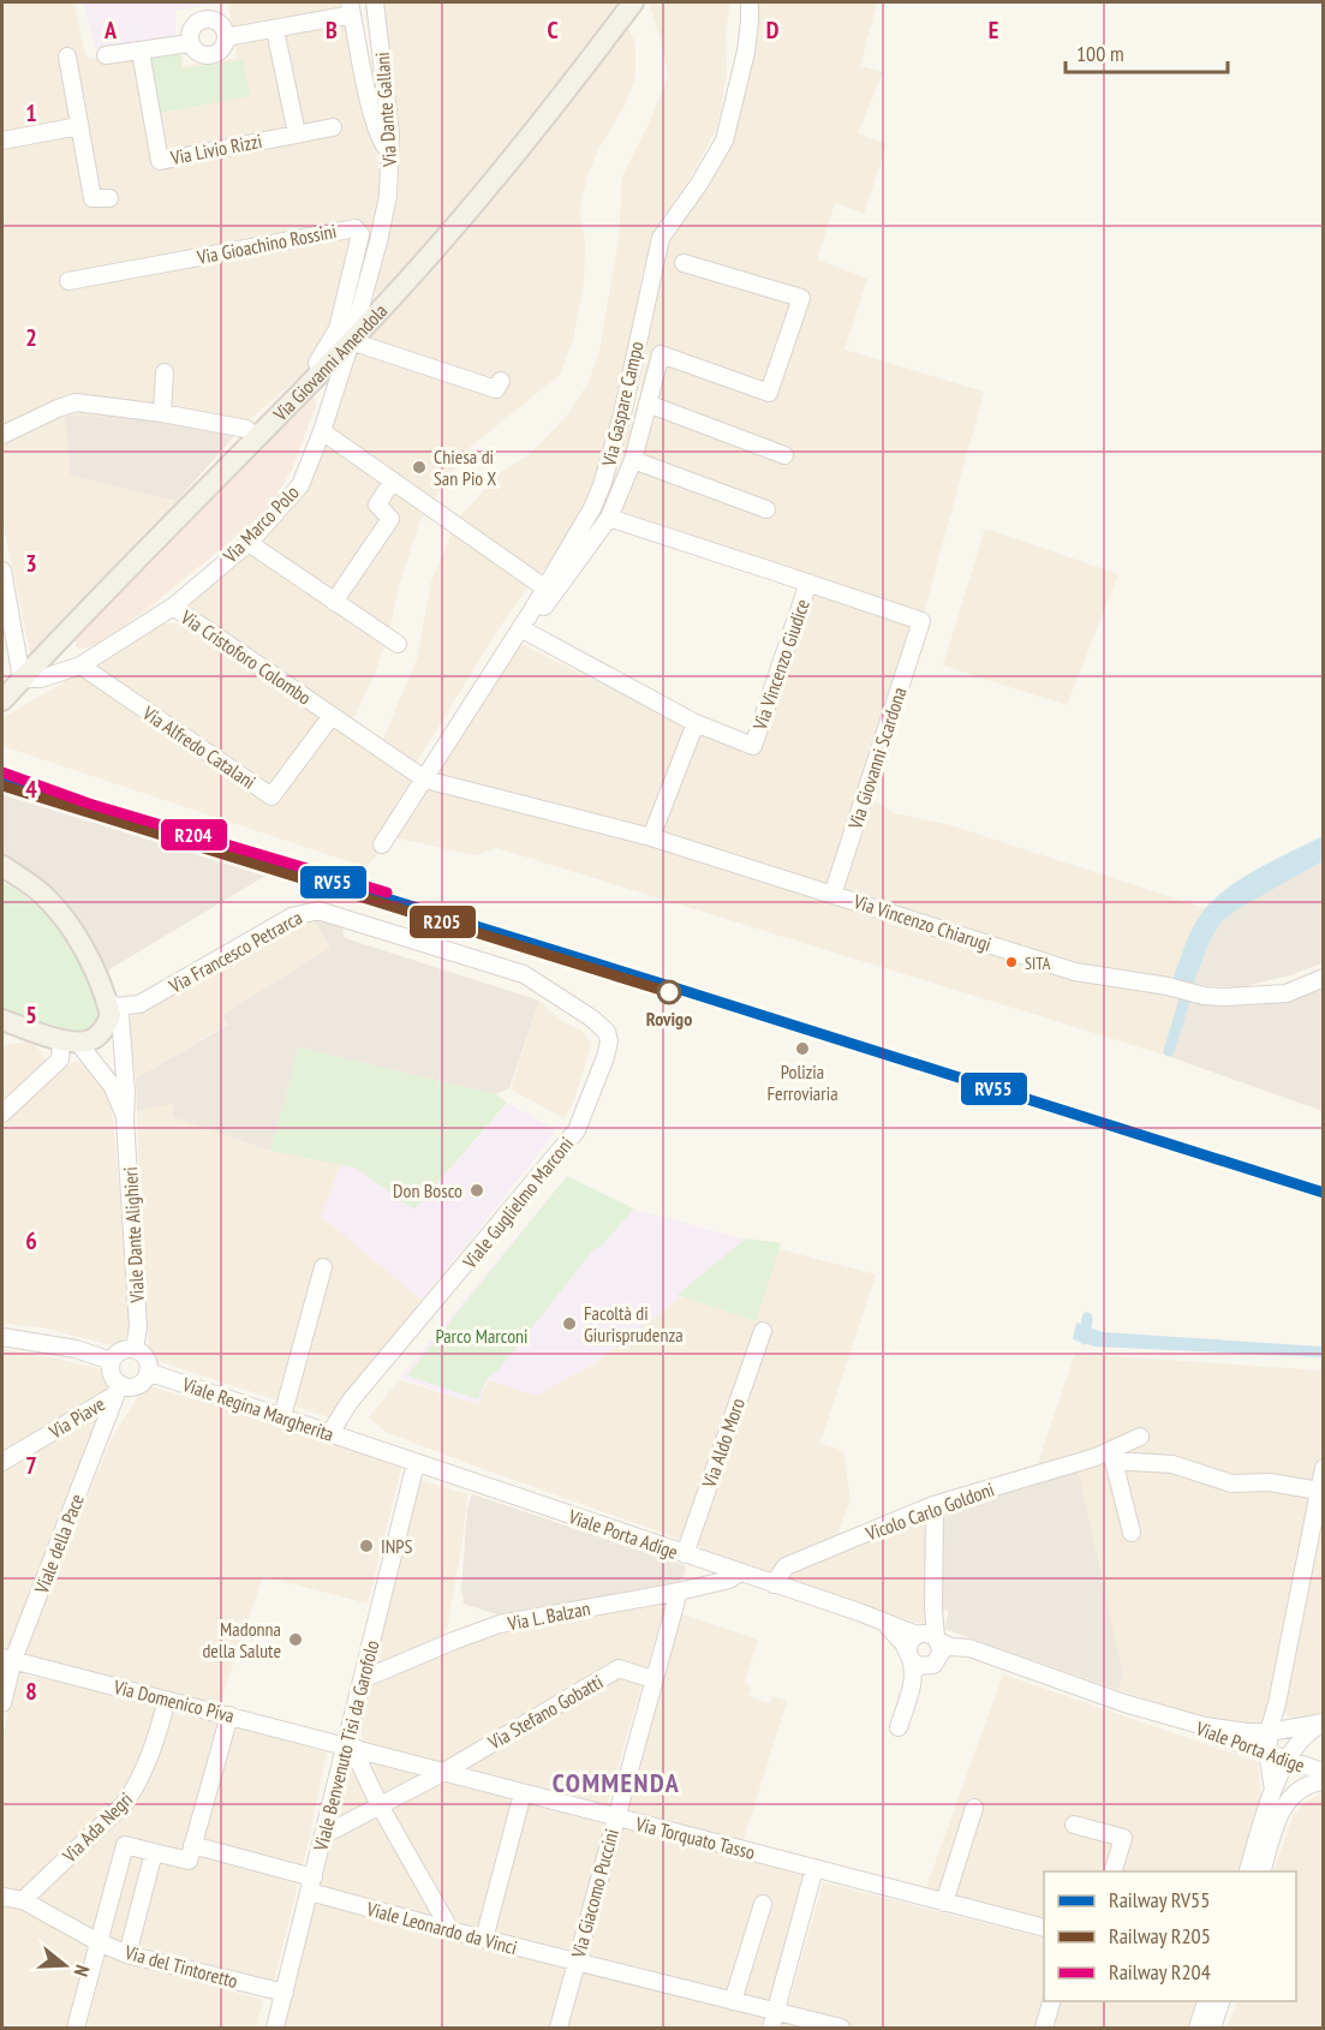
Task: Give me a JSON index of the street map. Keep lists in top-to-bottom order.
{
  "streets": {
    "main road": ["Via Giovanni Amendola"],
    "street": [
      "Via Dante Gallani",
      "Via Livio Rizzi",
      "Via Gioachino Rossini",
      "Via Gaspare Campo",
      "Via Marco Polo",
      "Via Cristoforo Colombo",
      "Via Vincenzo Giudice",
      "Via Alfredo Catalani",
      "Via Giovanni Scardona",
      "Via Vincenzo Chiarugi",
      "Via Francesco Petrarca",
      "Viale Guglielmo Marconi",
      "Viale Dante Alighieri",
      "Viale Regina Margherita",
      "Via Piave",
      "Via Aldo Moro",
      "Vicolo Carlo Goldoni",
      "Viale Porta Adige",
      "Viale della Pace",
      "Via L. Balzan",
      "Via Domenico Piva",
      "Via Stefano Gobatti",
      "Viale Benvenuto Tisi da Garofolo",
      "Via Ada Negri",
      "Via Torquato Tasso",
      "Via Giacomo Puccini",
      "Viale Leonardo da Vinci",
      "Via del Tintoretto"
    ]
  },
  "crossings": [
    ["Via Dante Gallani", "Via Giovanni Amendola"],
    ["Via Dante Gallani", "Via Marco Polo"],
    ["Via Gioachino Rossini", "Via Giovanni Amendola"],
    ["Via Giovanni Amendola", "Via Marco Polo"],
    ["Via Giovanni Amendola", "Via Cristoforo Colombo"],
    ["Via Gaspare Campo", "Via Cristoforo Colombo"],
    ["Via Gaspare Campo", "Via Vincenzo Chiarugi"],
    ["Via Marco Polo", "Via Cristoforo Colombo"],
    ["Via Cristoforo Colombo", "Via Alfredo Catalani"],
    ["Via Cristoforo Colombo", "Via Vincenzo Chiarugi"],
    ["Via Vincenzo Giudice", "Via Giovanni Scardona"],
    ["Via Giovanni Scardona", "Via Vincenzo Chiarugi"],
    ["Via Francesco Petrarca", "Viale Guglielmo Marconi"],
    ["Viale Guglielmo Marconi", "Viale Regina Margherita"],
    ["Viale Dante Alighieri", "Viale Regina Margherita"],
    ["Viale Dante Alighieri", "Via Piave"],
    ["Viale Dante Alighieri", "Viale della Pace"],
    ["Viale Regina Margherita", "Via Piave"],
    ["Viale Regina Margherita", "Viale Porta Adige"],
    ["Viale Regina Margherita", "Viale della Pace"],
    ["Via Piave", "Viale della Pace"],
    ["Via Aldo Moro", "Viale Porta Adige"],
    ["Vicolo Carlo Goldoni", "Viale Porta Adige"],
    ["Viale Porta Adige", "Via L. Balzan"],
    ["Viale Porta Adige", "Viale Benvenuto Tisi da Garofolo"],
    ["Viale della Pace", "Via Domenico Piva"],
    ["Via L. Balzan", "Viale Benvenuto Tisi da Garofolo"],
    ["Via L. Balzan", "Via Giacomo Puccini"],
    ["Via Domenico Piva", "Viale Benvenuto Tisi da Garofolo"],
    ["Via Domenico Piva", "Via Ada Negri"],
    ["Via Domenico Piva", "Via Torquato Tasso"],
    ["Via Stefano Gobatti", "Viale Benvenuto Tisi da Garofolo"],
    ["Via Stefano Gobatti", "Via Torquato Tasso"],
    ["Via Stefano Gobatti", "Via Giacomo Puccini"],
    ["Viale Benvenuto Tisi da Garofolo", "Via Torquato Tasso"],
    ["Viale Benvenuto Tisi da Garofolo", "Viale Leonardo da Vinci"],
    ["Viale Benvenuto Tisi da Garofolo", "Via del Tintoretto"],
    ["Via Ada Negri", "Via del Tintoretto"],
    ["Via Torquato Tasso", "Via Giacomo Puccini"],
    ["Via Giacomo Puccini", "Viale Leonardo da Vinci"]
  ],
  "districts": ["COMMENDA"],
  "parks": ["Parco Marconi"],
  "places": [
    "Chiesa di San Pio X",
    "SITA",
    "Rovigo",
    "Polizia Ferroviaria",
    "Don Bosco",
    "Facoltà di Giurisprudenza",
    "INPS",
    "Madonna della Salute"
  ],
  "lines": ["rail line R204", "rail line RV55", "rail line R205"],
  "legend": ["Railway RV55", "Railway R205", "Railway R204"],
  "scale_bar": "100 m",
  "north": "right",
  "grid": {
    "columns": [
      "A",
      "B",
      "C",
      "D",
      "E"
    ],
    "rows": [
      "1",
      "2",
      "3",
      "4",
      "5",
      "6",
      "7",
      "8"
    ]
  }
}
